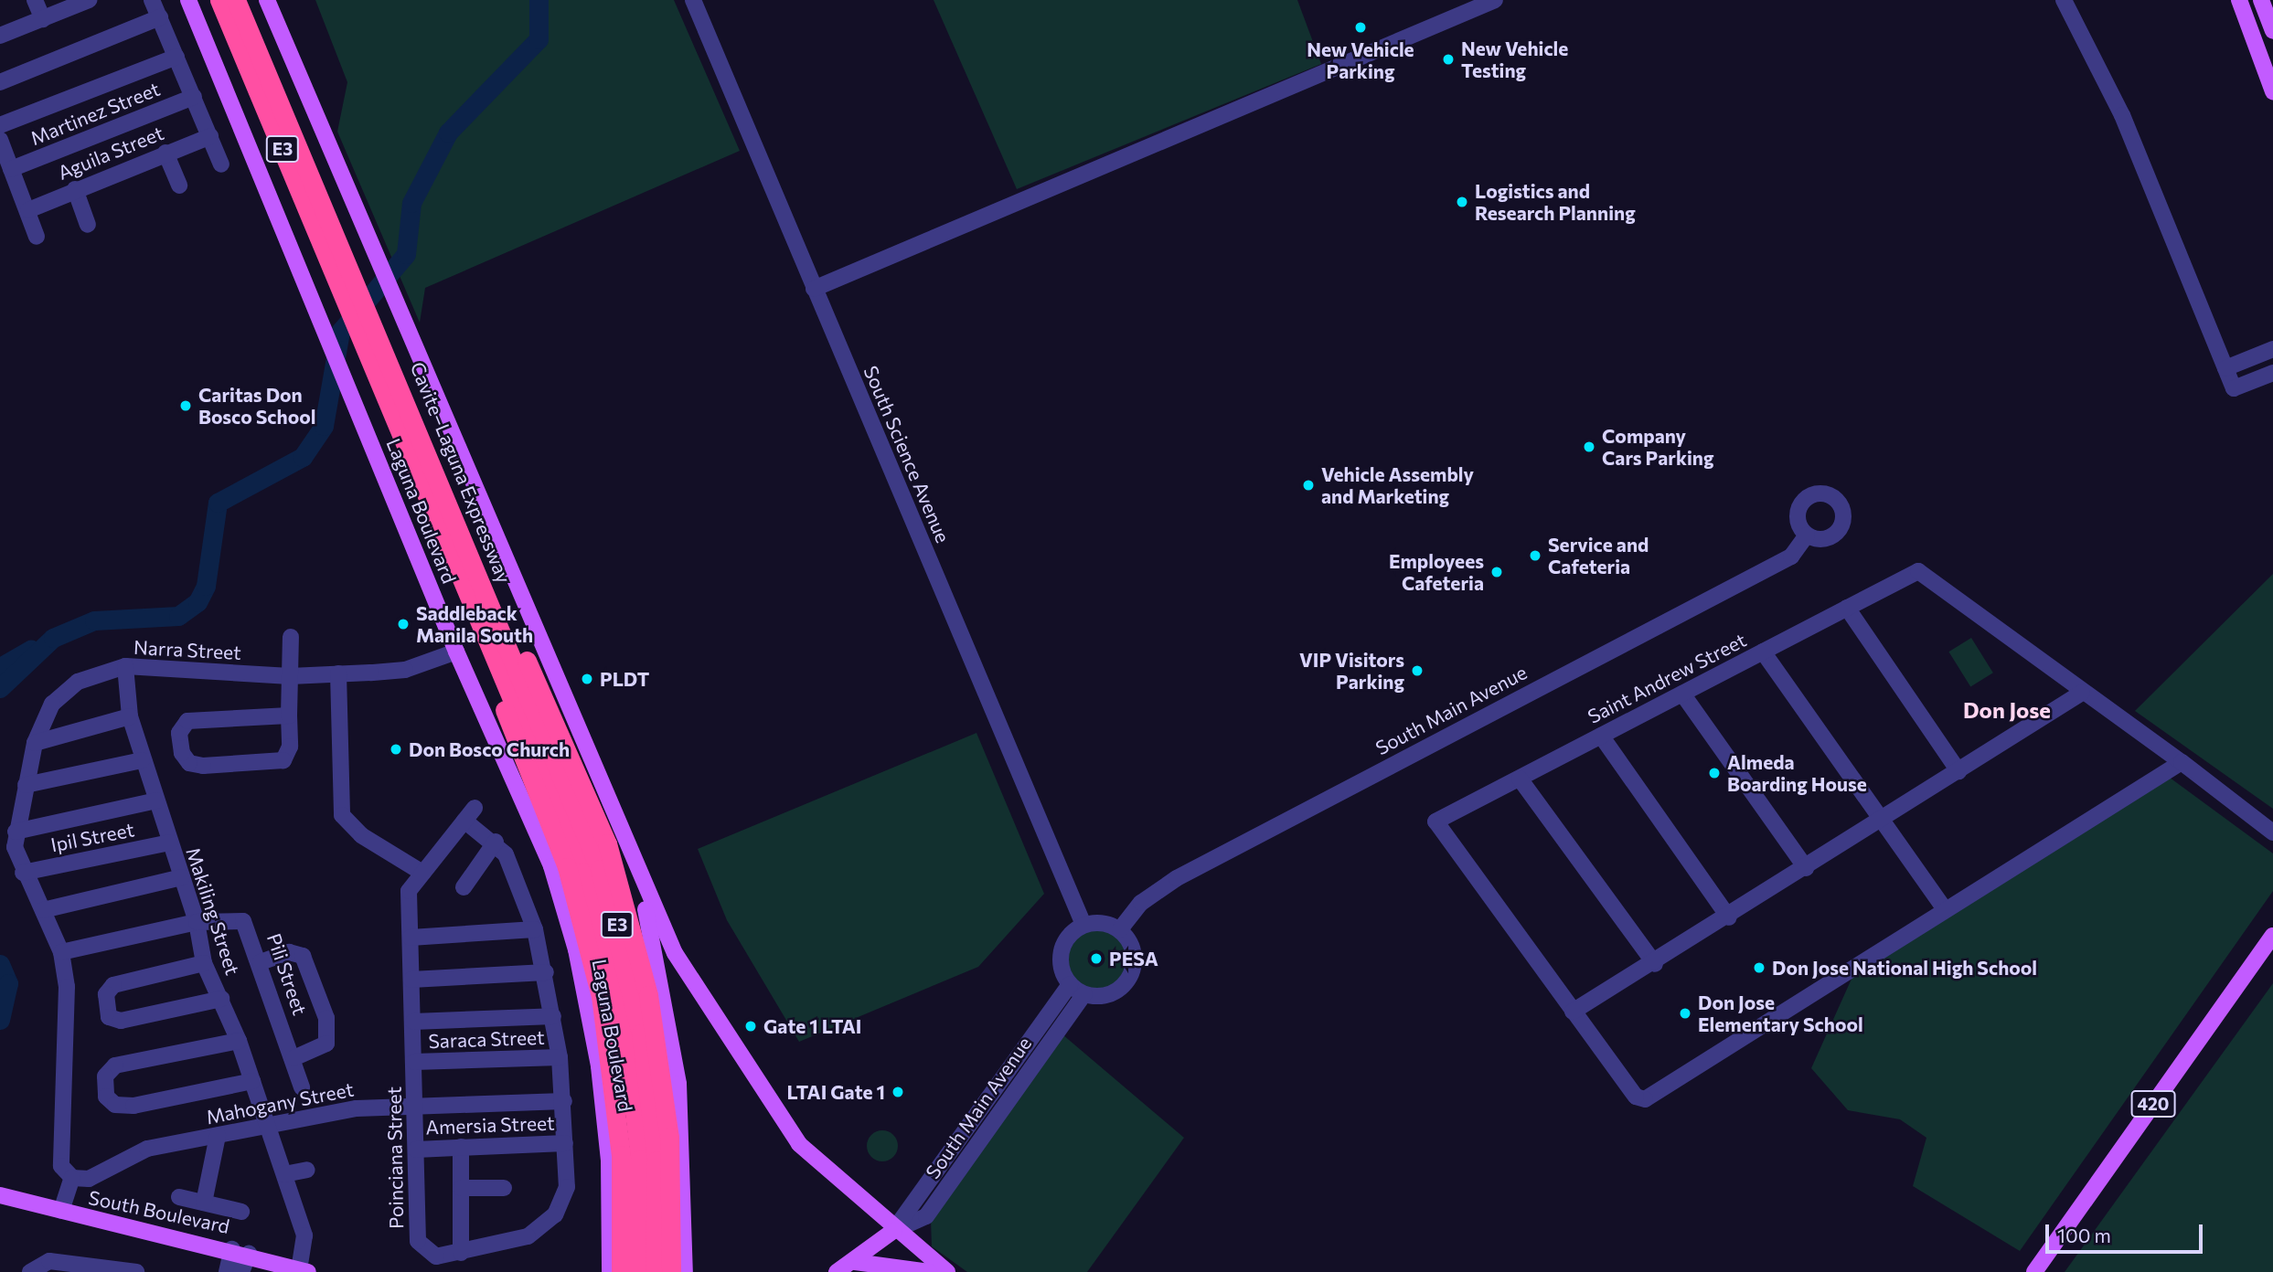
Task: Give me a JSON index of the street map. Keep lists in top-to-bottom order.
{
  "streets": {
    "highway": ["E3", "Cavite–Laguna Expressway"],
    "main road": ["Laguna Boulevard", "420", "South Boulevard"],
    "street": [
      "Martinez Street",
      "Aguila Street",
      "South Science Avenue",
      "Narra Street",
      "Saint Andrew Street",
      "South Main Avenue",
      "Ipil Street",
      "Makiling Street",
      "Pili Street",
      "Saraca Street",
      "Mahogany Street",
      "Amersia Street",
      "Poinciana Street"
    ]
  },
  "crossings": [
    ["South Science Avenue", "South Main Avenue"],
    ["Laguna Boulevard", "Narra Street"],
    ["Narra Street", "Ipil Street"],
    ["Narra Street", "Makiling Street"],
    ["Narra Street", "Mahogany Street"],
    ["Ipil Street", "Makiling Street"],
    ["Makiling Street", "Pili Street"],
    ["Makiling Street", "Mahogany Street"],
    ["Makiling Street", "South Boulevard"],
    ["Saraca Street", "Poinciana Street"],
    ["Mahogany Street", "Poinciana Street"],
    ["Amersia Street", "Poinciana Street"]
  ],
  "districts": ["Don Jose"],
  "places": [
    "New Vehicle Parking",
    "New Vehicle Testing",
    "Logistics and Research Planning",
    "Caritas Don Bosco School",
    "Company Cars Parking",
    "Vehicle Assembly and Marketing",
    "Service and Cafeteria",
    "Employees Cafeteria",
    "Saddleback Manila South",
    "VIP Visitors Parking",
    "PLDT",
    "Don Bosco Church",
    "Almeda Boarding House",
    "PESA",
    "Don Jose National High School",
    "Don Jose Elementary School",
    "Gate 1 LTAI",
    "LTAI Gate 1"
  ],
  "scale_bar": "100 m"
}
